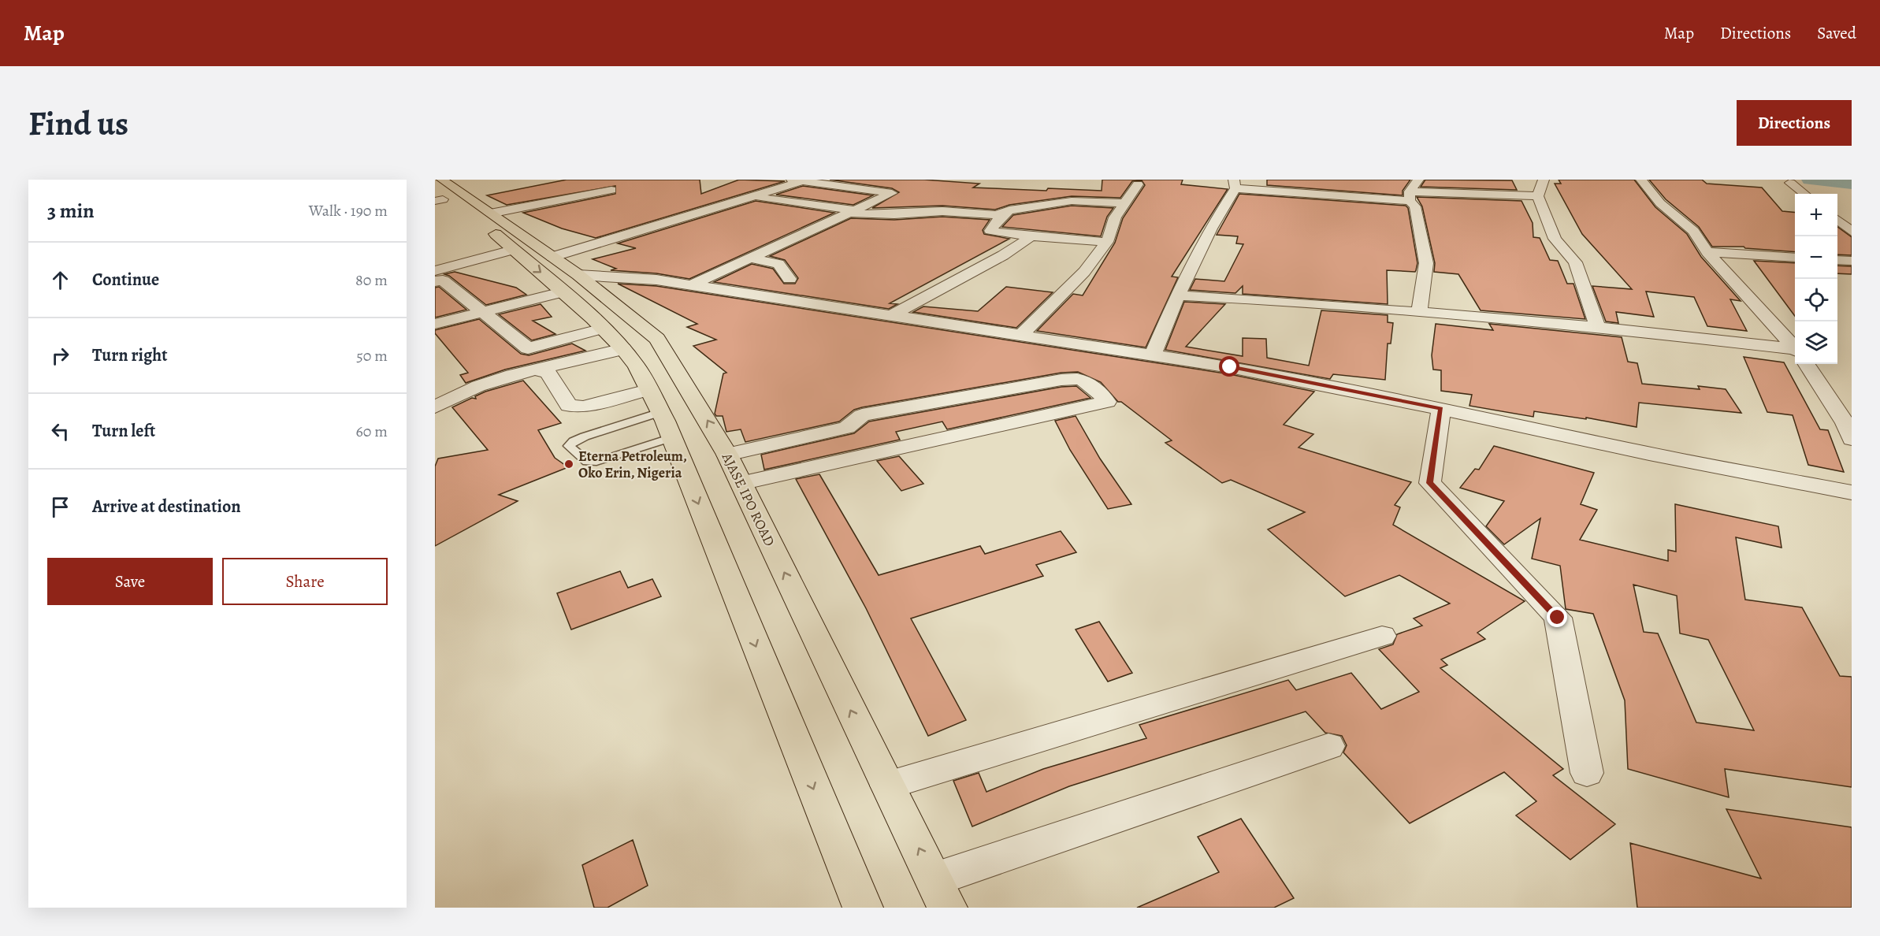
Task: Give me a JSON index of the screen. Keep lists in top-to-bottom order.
{
  "streets": {
    "highway": ["AJASE IPO ROAD"]
  },
  "places": ["Eterna Petroleum, Oko Erin, Nigeria"],
  "page": {
    "header": "Map",
    "nav": ["Map", "Directions", "Saved"],
    "buttons": [
      "Directions",
      ["Save", "Share"]
    ],
    "title": "Find us",
    "heading": ["3 min", "Walk · 190 m"],
    "map_buttons": ["+", "−"],
    "list": [
      ["Continue", "80 m"],
      ["Turn right", "50 m"],
      ["Turn left", "60 m"],
      "Arrive at destination"
    ]
  }
}
